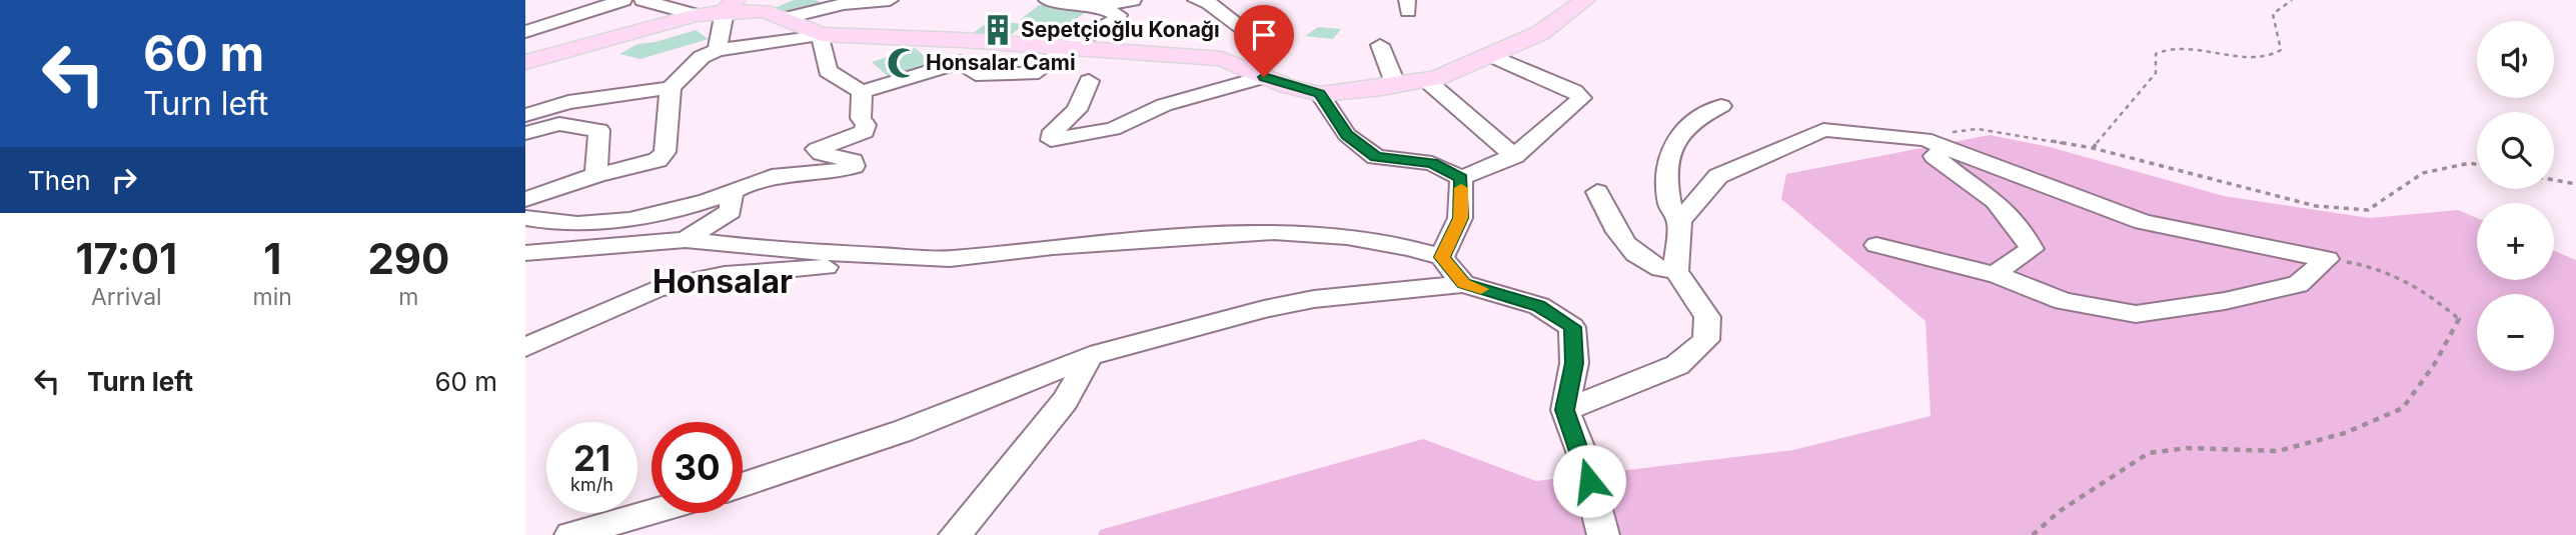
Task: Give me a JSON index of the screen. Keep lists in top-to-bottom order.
{
  "districts": ["Honsalar"],
  "places": {
    "building": ["Sepetçioğlu Konağı"],
    "mosque": ["Honsalar Cami"]
  },
  "page": {
    "turn": ["60 m", "Turn left"],
    "map_buttons": ["+", "−"],
    "then": "Then",
    "eta": [
      "17:01",
      "Arrival",
      "1",
      "min",
      "290",
      "m"
    ],
    "list": [
      {
        "name": "Turn left",
        "value": "60 m"
      }
    ],
    "speed": "21 km/h",
    "limit": "30"
  }
}
